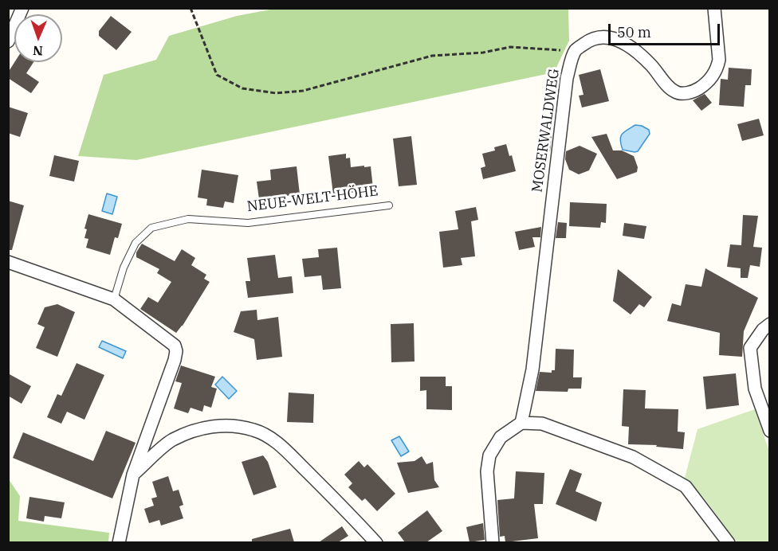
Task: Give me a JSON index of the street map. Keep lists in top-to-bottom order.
{
  "streets": {
    "street": ["MOSERWALDWEG"],
    "lane": ["NEUE-WELT-HÖHE"]
  },
  "scale_bar": "50 m",
  "north": "bottom"
}
